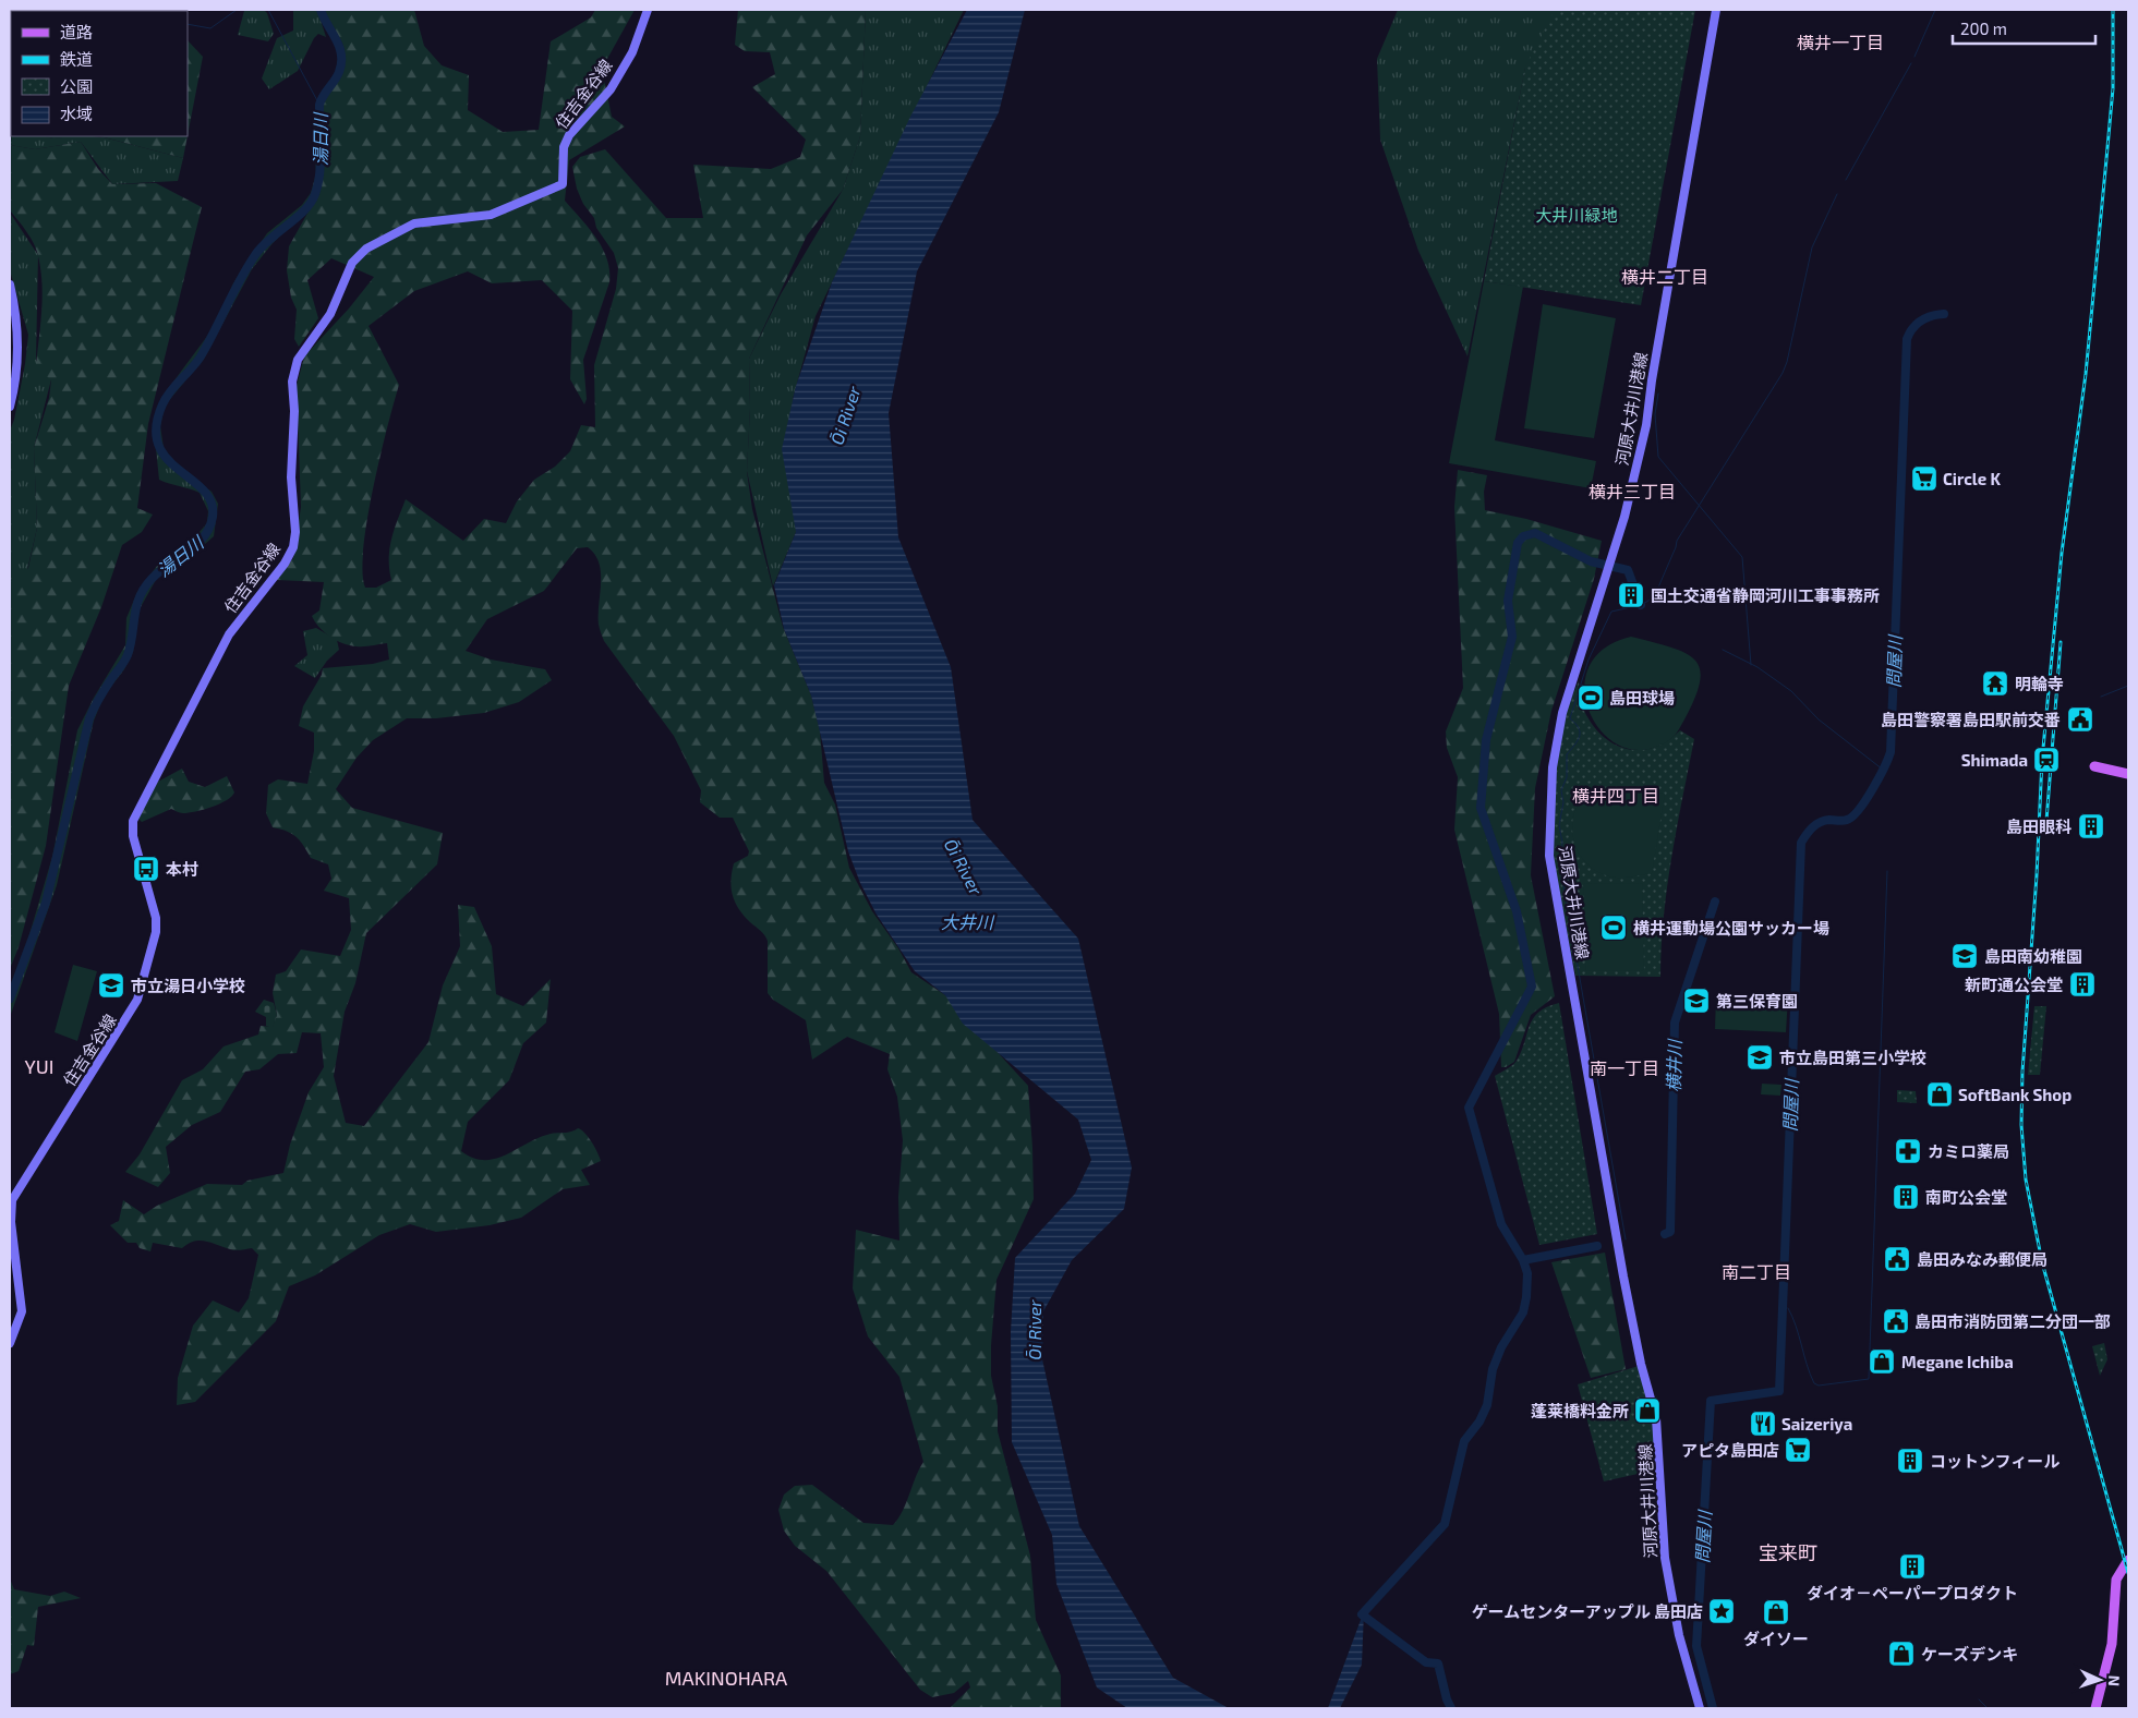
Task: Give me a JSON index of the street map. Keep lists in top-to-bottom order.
{
  "streets": {
    "main road": ["住吉金谷線", "河原大井川港線"]
  },
  "districts": [
    "横井一丁目",
    "横井二丁目",
    "横井三丁目",
    "横井四丁目",
    "YUI",
    "南一丁目",
    "南二丁目",
    "宝来町",
    "MAKINOHARA"
  ],
  "water": [
    "湯日川",
    "Ōi River",
    "問屋川",
    "大井川",
    "横井川"
  ],
  "parks": ["大井川緑地"],
  "places": {
    "supermarket": ["Circle K", "アピタ島田店"],
    "building": [
      "国土交通省静岡河川工事事務所",
      "島田眼科",
      "新町通公会堂",
      "南町公会堂",
      "コットンフィール",
      "ダイオ－ペーパープロダクト"
    ],
    "temple": ["明輪寺"],
    "sports": ["島田球場", "横井運動場公園サッカー場"],
    "public building": ["島田警察署島田駅前交番", "島田みなみ郵便局", "島田市消防団第二分団一部"],
    "station": ["Shimada"],
    "bus stop": ["本村"],
    "school or university": [
      "島田南幼稚園",
      "市立湯日小学校",
      "第三保育園",
      "市立島田第三小学校"
    ],
    "shop": [
      "SoftBank Shop",
      "Megane Ichiba",
      "蓬莱橋料金所",
      "ダイソー",
      "ケーズデンキ"
    ],
    "pharmacy": ["カミロ薬局"],
    "restaurant": ["Saizeriya"],
    "place": ["ゲームセンターアップル 島田店"]
  },
  "legend": [
    "道路",
    "鉄道",
    "公園",
    "水域"
  ],
  "scale_bar": "200 m",
  "north": "right"
}
